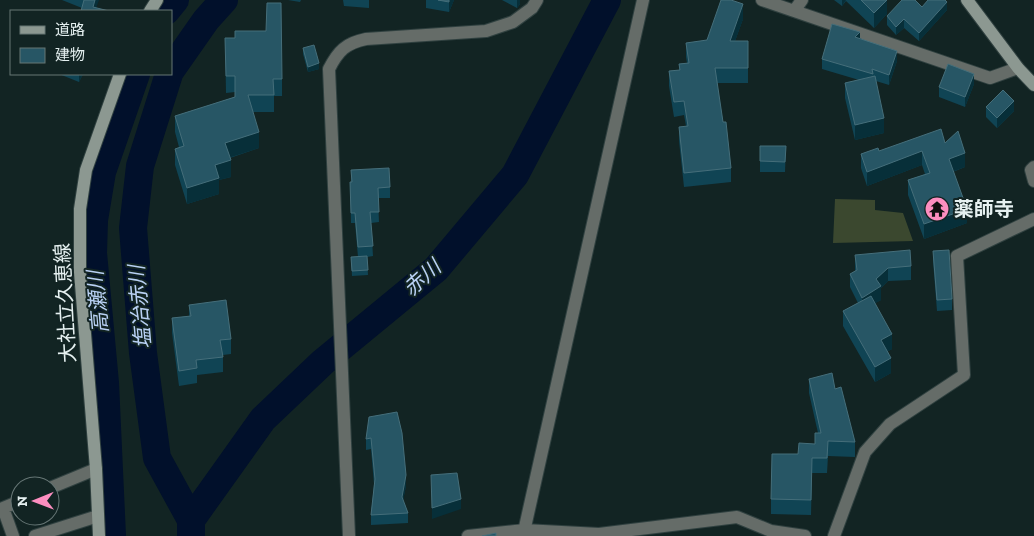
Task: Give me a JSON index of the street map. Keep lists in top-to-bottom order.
{
  "streets": {
    "main road": ["大社立久恵線"]
  },
  "water": ["赤川", "高瀬川", "塩冶赤川"],
  "places": {
    "temple": ["薬師寺"]
  },
  "legend": ["道路", "建物"],
  "north": "left"
}
